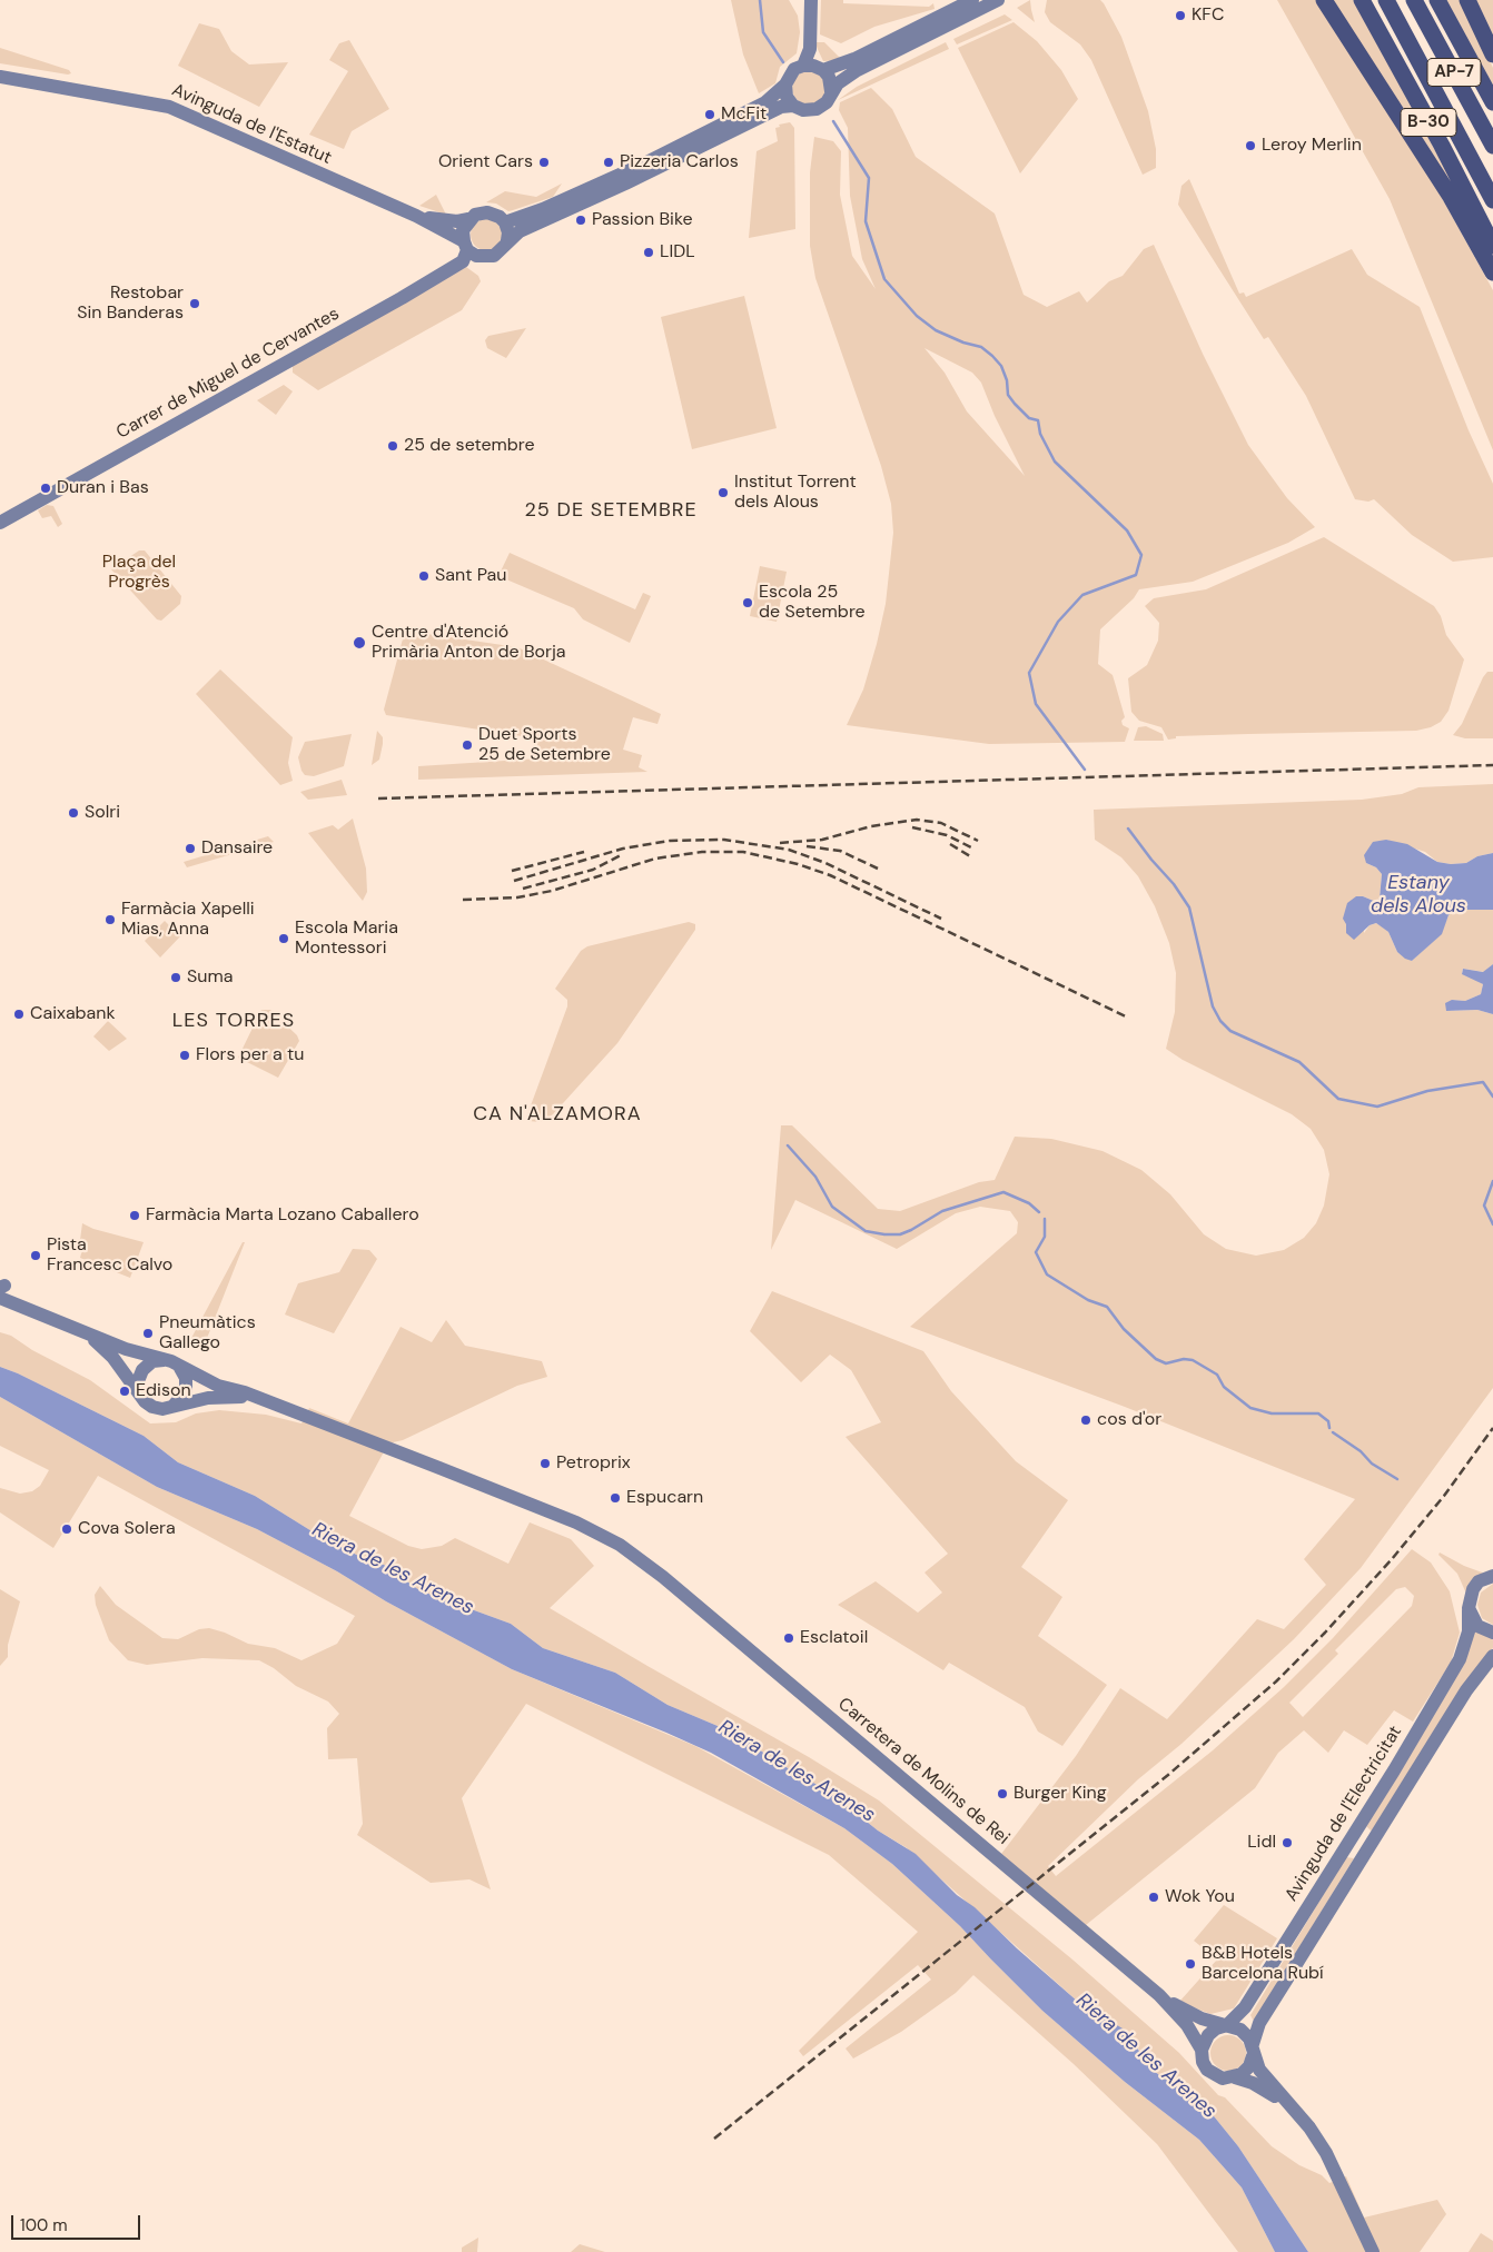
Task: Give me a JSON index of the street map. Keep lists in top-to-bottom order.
{
  "streets": {
    "highway": ["AP-7", "B-30"],
    "main road": [
      "Avinguda de l'Estatut",
      "Carrer de Miguel de Cervantes",
      "Carretera de Molins de Rei",
      "Avinguda de l'Electricitat"
    ]
  },
  "crossings": [
    ["Avinguda de l'Estatut", "Carrer de Miguel de Cervantes"],
    ["Carretera de Molins de Rei", "Avinguda de l'Electricitat"]
  ],
  "districts": ["25 DE SETEMBRE", "LES TORRES", "CA N'ALZAMORA"],
  "water": ["Estany dels Alous", "Riera de les Arenes"],
  "parks": ["Plaça del Progrès"],
  "places": [
    "KFC",
    "McFit",
    "Leroy Merlin",
    "Orient Cars",
    "Pizzeria Carlos",
    "Passion Bike",
    "LIDL",
    "Restobar Sin Banderas",
    "25 de setembre",
    "Duran i Bas",
    "Institut Torrent dels Alous",
    "Sant Pau",
    "Escola 25 de Setembre",
    "Centre d'Atenció Primària Anton de Borja",
    "Duet Sports 25 de Setembre",
    "Solri",
    "Dansaire",
    "Farmàcia Xapelli Mias, Anna",
    "Escola Maria Montessori",
    "Suma",
    "Caixabank",
    "Flors per a tu",
    "Farmàcia Marta Lozano Caballero",
    "Pista Francesc Calvo",
    "Pneumàtics Gallego",
    "Edison",
    "cos d'or",
    "Petroprix",
    "Espucarn",
    "Cova Solera",
    "Esclatoil",
    "Burger King",
    "Lidl",
    "Wok You",
    "B&B Hotels Barcelona Rubí"
  ],
  "scale_bar": "100 m"
}
